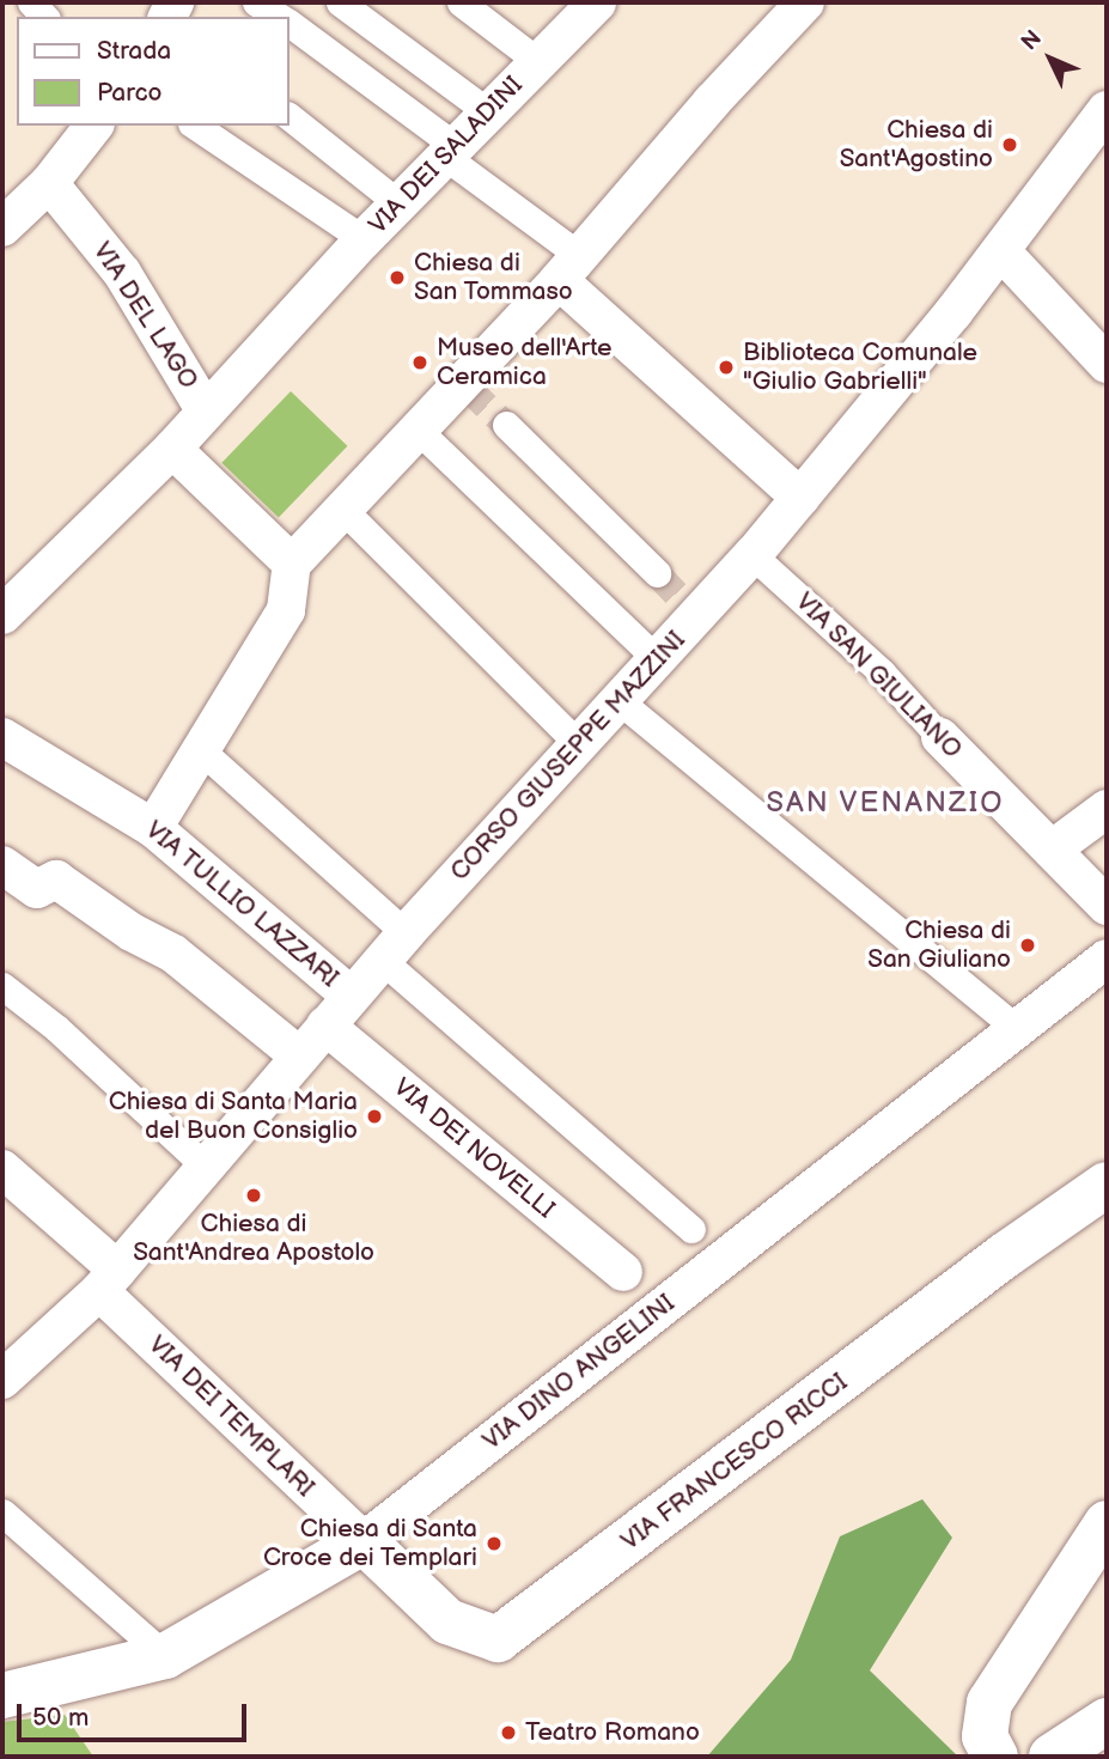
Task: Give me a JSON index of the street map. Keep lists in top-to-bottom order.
{
  "streets": {
    "street": [
      "VIA DEI SALADINI",
      "VIA DEL LAGO",
      "VIA SAN GIULIANO",
      "CORSO GIUSEPPE MAZZINI",
      "VIA TULLIO LAZZARI",
      "VIA DEI NOVELLI",
      "VIA DINO ANGELINI",
      "VIA DEI TEMPLARI",
      "VIA FRANCESCO RICCI"
    ]
  },
  "crossings": [
    ["VIA DEI SALADINI", "VIA DEL LAGO"],
    ["VIA SAN GIULIANO", "CORSO GIUSEPPE MAZZINI"],
    ["CORSO GIUSEPPE MAZZINI", "VIA TULLIO LAZZARI"],
    ["CORSO GIUSEPPE MAZZINI", "VIA DEI NOVELLI"],
    ["CORSO GIUSEPPE MAZZINI", "VIA DEI TEMPLARI"],
    ["VIA DINO ANGELINI", "VIA DEI TEMPLARI"],
    ["VIA DINO ANGELINI", "VIA FRANCESCO RICCI"],
    ["VIA DEI TEMPLARI", "VIA FRANCESCO RICCI"]
  ],
  "districts": ["SAN VENANZIO"],
  "places": [
    "Chiesa di Sant'Agostino",
    "Chiesa di San Tommaso",
    "Museo dell'Arte Ceramica",
    "Biblioteca Comunale \"Giulio Gabrielli\"",
    "Chiesa di San Giuliano",
    "Chiesa di Santa Maria del Buon Consiglio",
    "Chiesa di Sant'Andrea Apostolo",
    "Chiesa di Santa Croce dei Templari",
    "Teatro Romano"
  ],
  "legend": ["Strada", "Parco"],
  "scale_bar": "50 m",
  "north": "top left"
}
